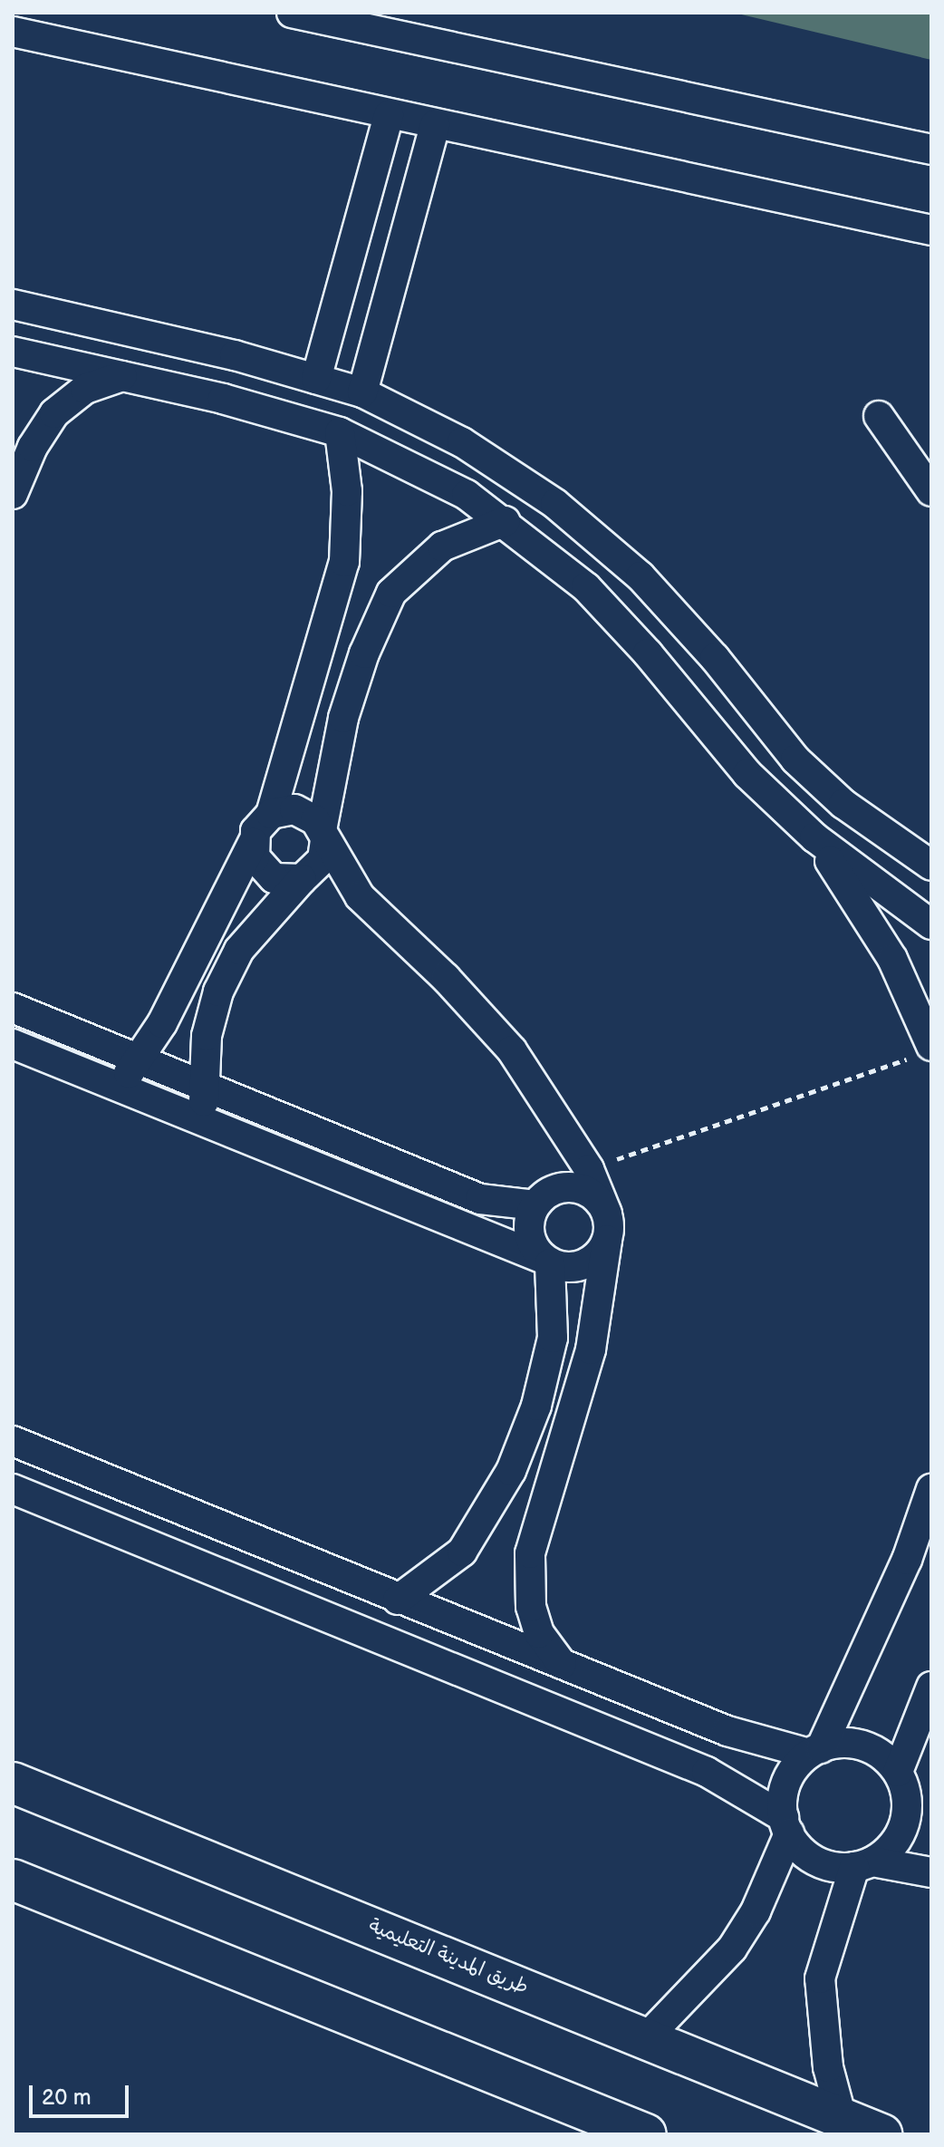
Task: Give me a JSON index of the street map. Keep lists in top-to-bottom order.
{
  "streets": {
    "street": ["طريق المدينة التعليمية"]
  },
  "scale_bar": "20 m"
}
